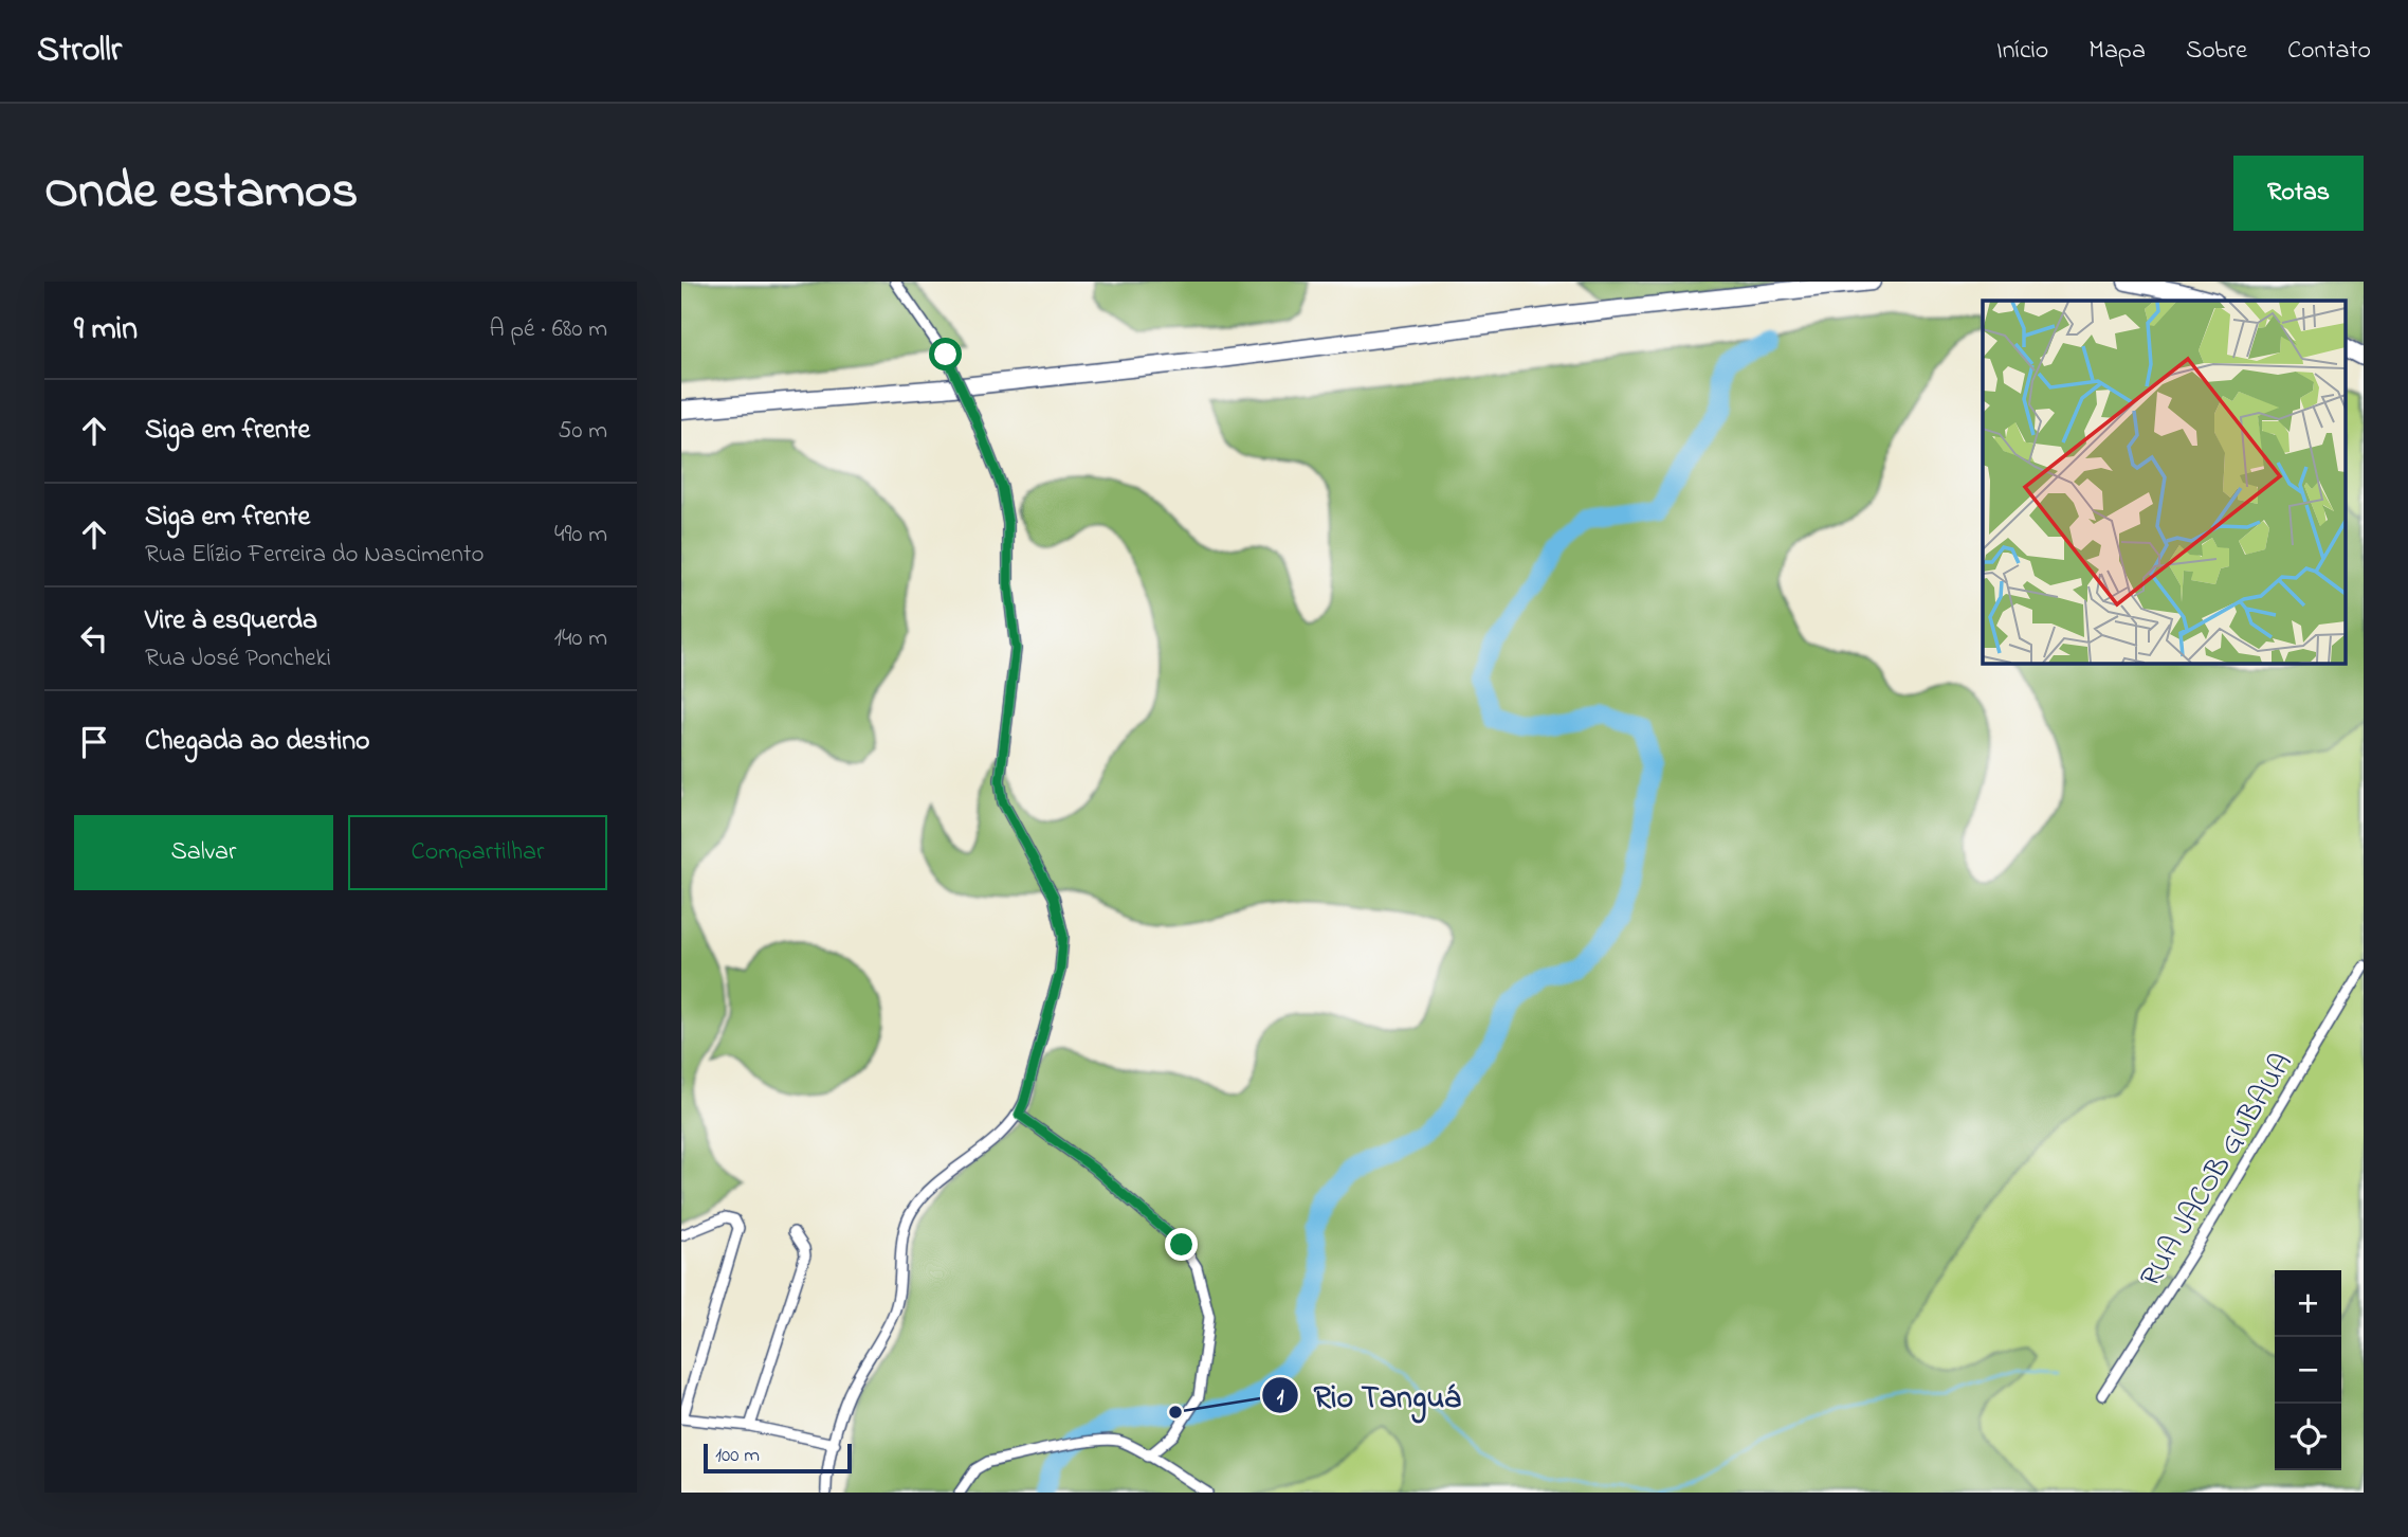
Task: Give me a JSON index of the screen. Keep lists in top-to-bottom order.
{
  "streets": {
    "street": ["RUA JACOB GUBAUA"]
  },
  "places": ["Rio Tanguá"],
  "scale_bar": "100 m",
  "page": {
    "header": "Strollr",
    "nav": [
      "Início",
      "Mapa",
      "Sobre",
      "Contato"
    ],
    "title": "Onde estamos",
    "buttons": [
      "Rotas",
      ["Salvar", "Compartilhar"]
    ],
    "heading": ["9 min", "A pé · 680 m"],
    "list": [
      ["Siga em frente", "50 m"],
      ["Siga em frente", "Rua Elízio Ferreira do Nascimento", "490 m"],
      ["Vire à esquerda", "Rua José Poncheki", "140 m"],
      "Chegada ao destino"
    ],
    "map_buttons": ["+", "−"],
    "scale": "100 m"
  }
}
